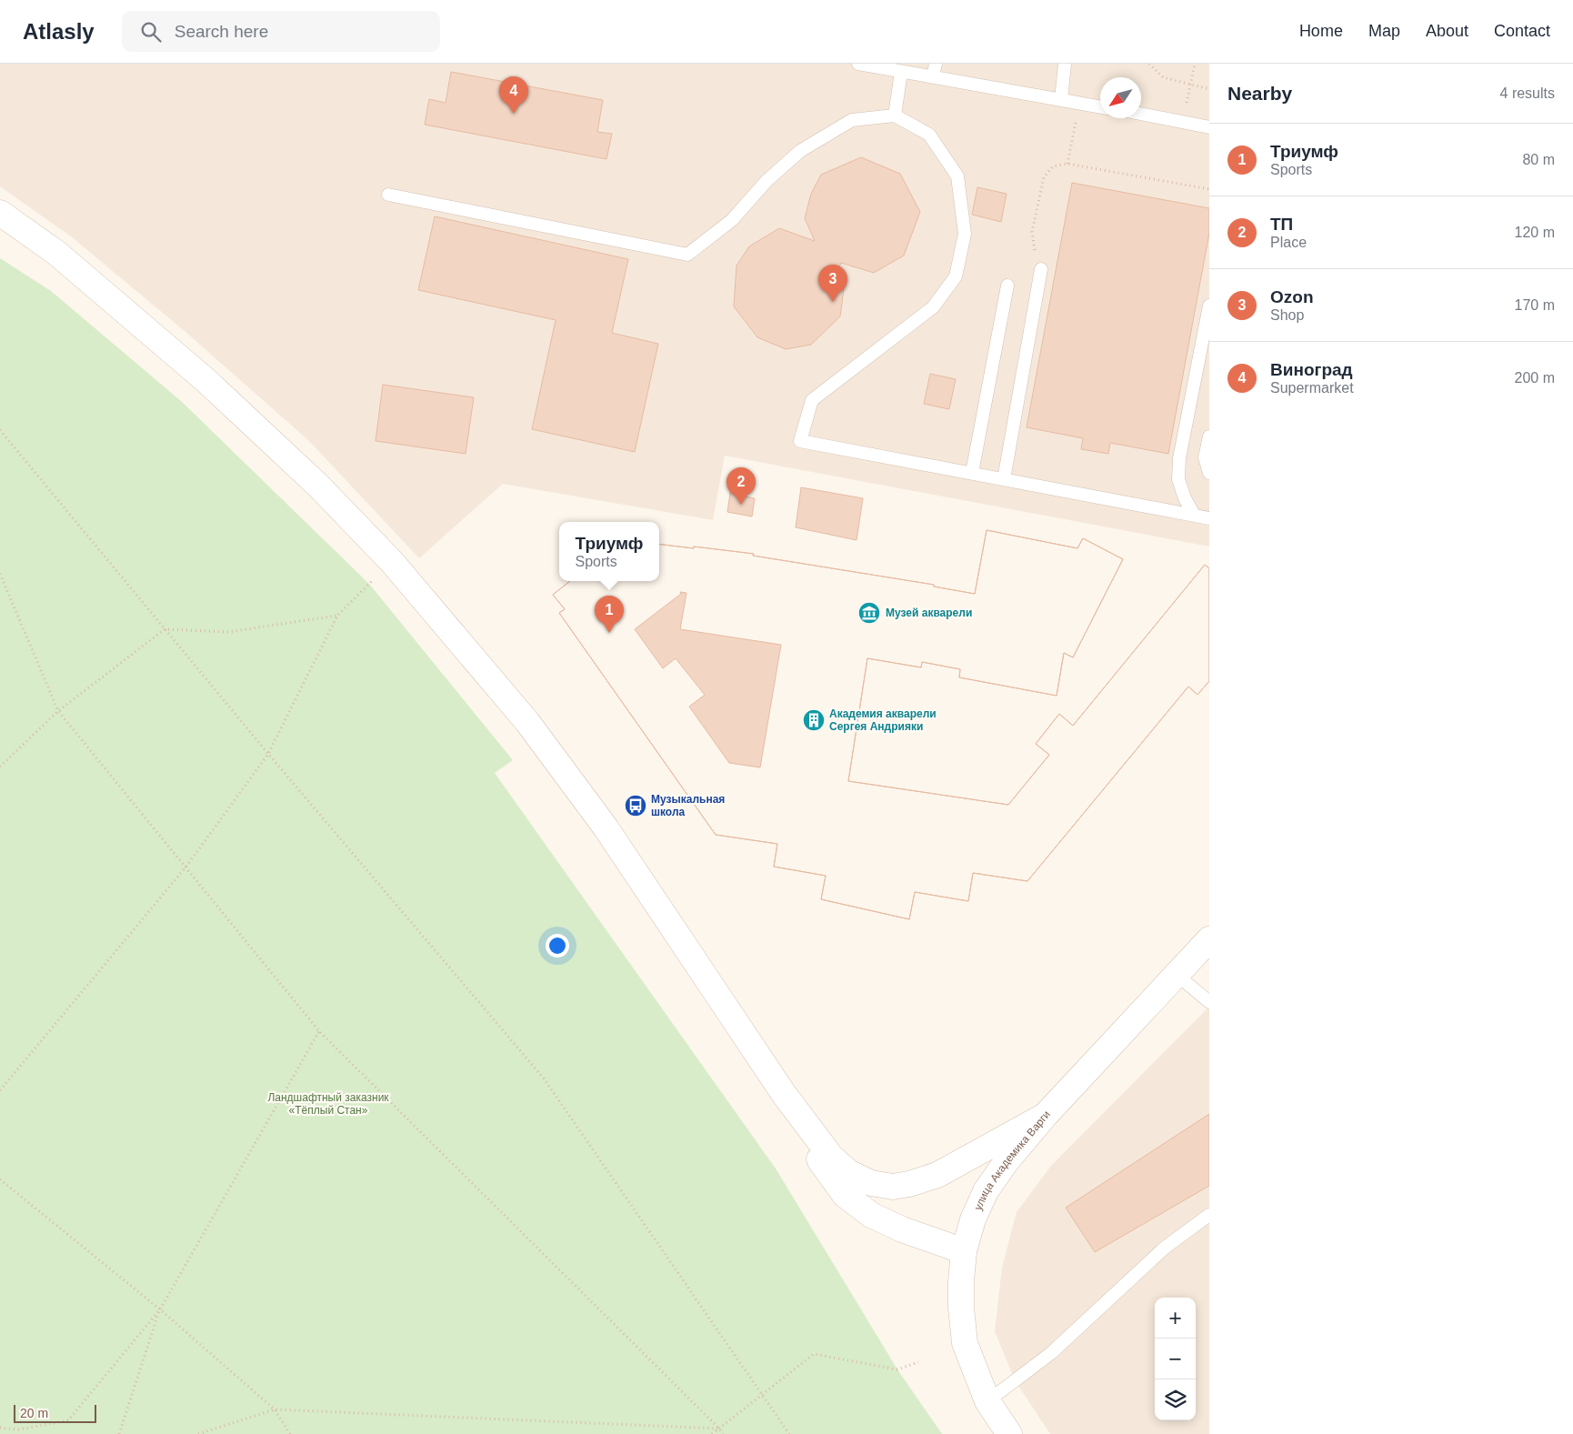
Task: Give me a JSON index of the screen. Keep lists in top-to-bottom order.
{
  "streets": {
    "street": ["улица Академика Варги"]
  },
  "parks": ["Ландшафтный заказник «Тёплый Стан»"],
  "places": {
    "museum": ["Музей акварели"],
    "building": ["Академия акварели Сергея Андрияки"],
    "bus stop": ["Музыкальная школа"]
  },
  "scale_bar": "20 m",
  "north": "bottom left",
  "page": {
    "header": "Atlasly",
    "search": "Search here",
    "nav": [
      "Home",
      "Map",
      "About",
      "Contact"
    ],
    "heading": ["Nearby", "4 results"],
    "pins": [
      "4",
      "3",
      "2",
      "1"
    ],
    "list": [
      {
        "mark": "1",
        "name": "Триумф",
        "note": "Sports",
        "value": "80 m"
      },
      {
        "mark": "2",
        "name": "ТП",
        "note": "Place",
        "value": "120 m"
      },
      {
        "mark": "3",
        "name": "Ozon",
        "note": "Shop",
        "value": "170 m"
      },
      {
        "mark": "4",
        "name": "Виноград",
        "note": "Supermarket",
        "value": "200 m"
      }
    ],
    "popup": ["Триумф", "Sports"],
    "map_buttons": ["+", "−"],
    "scale": "20 m"
  }
}
